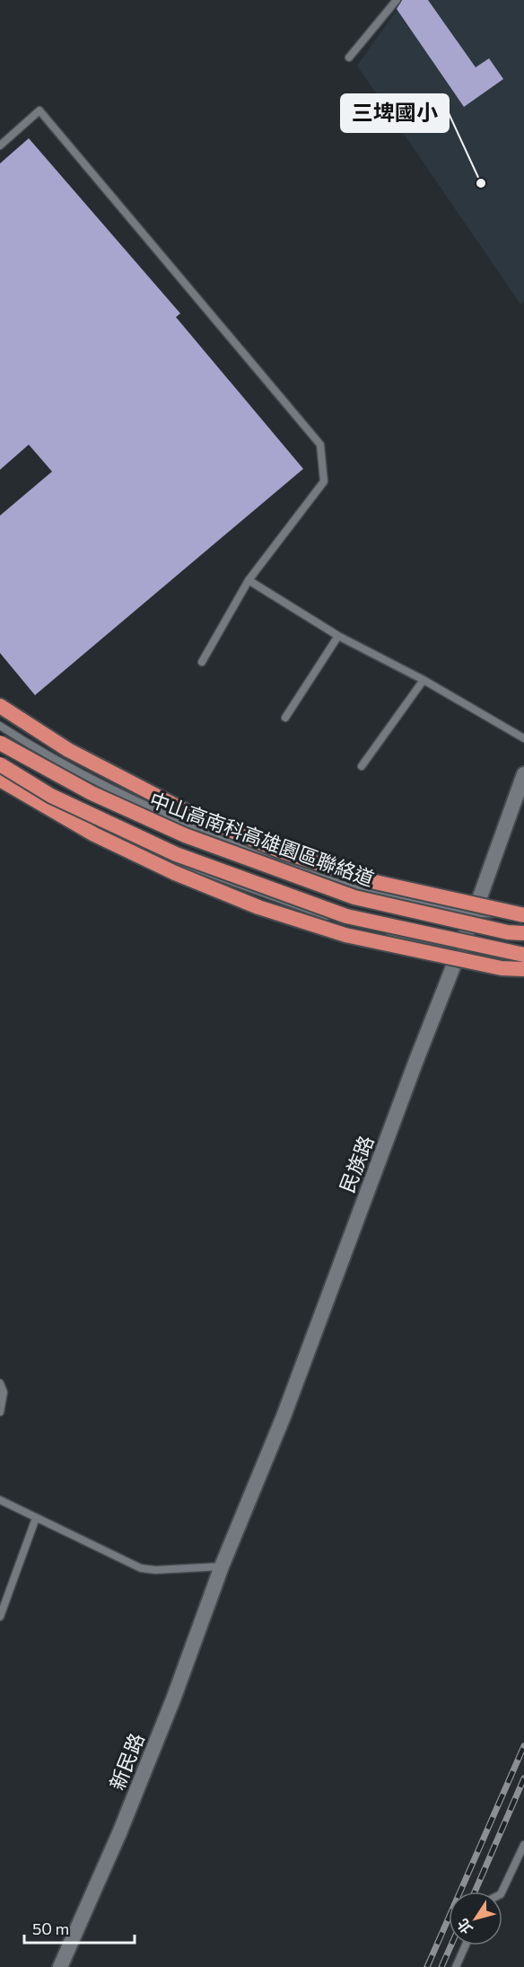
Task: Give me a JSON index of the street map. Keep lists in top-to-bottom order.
{
  "streets": {
    "highway": ["中山高南科高雄園區聯絡道"],
    "street": ["民族路", "新民路"]
  },
  "crossings": [
    ["民族路", "新民路"]
  ],
  "places": ["三埤國小"],
  "scale_bar": "50 m",
  "north": "bottom left"
}
